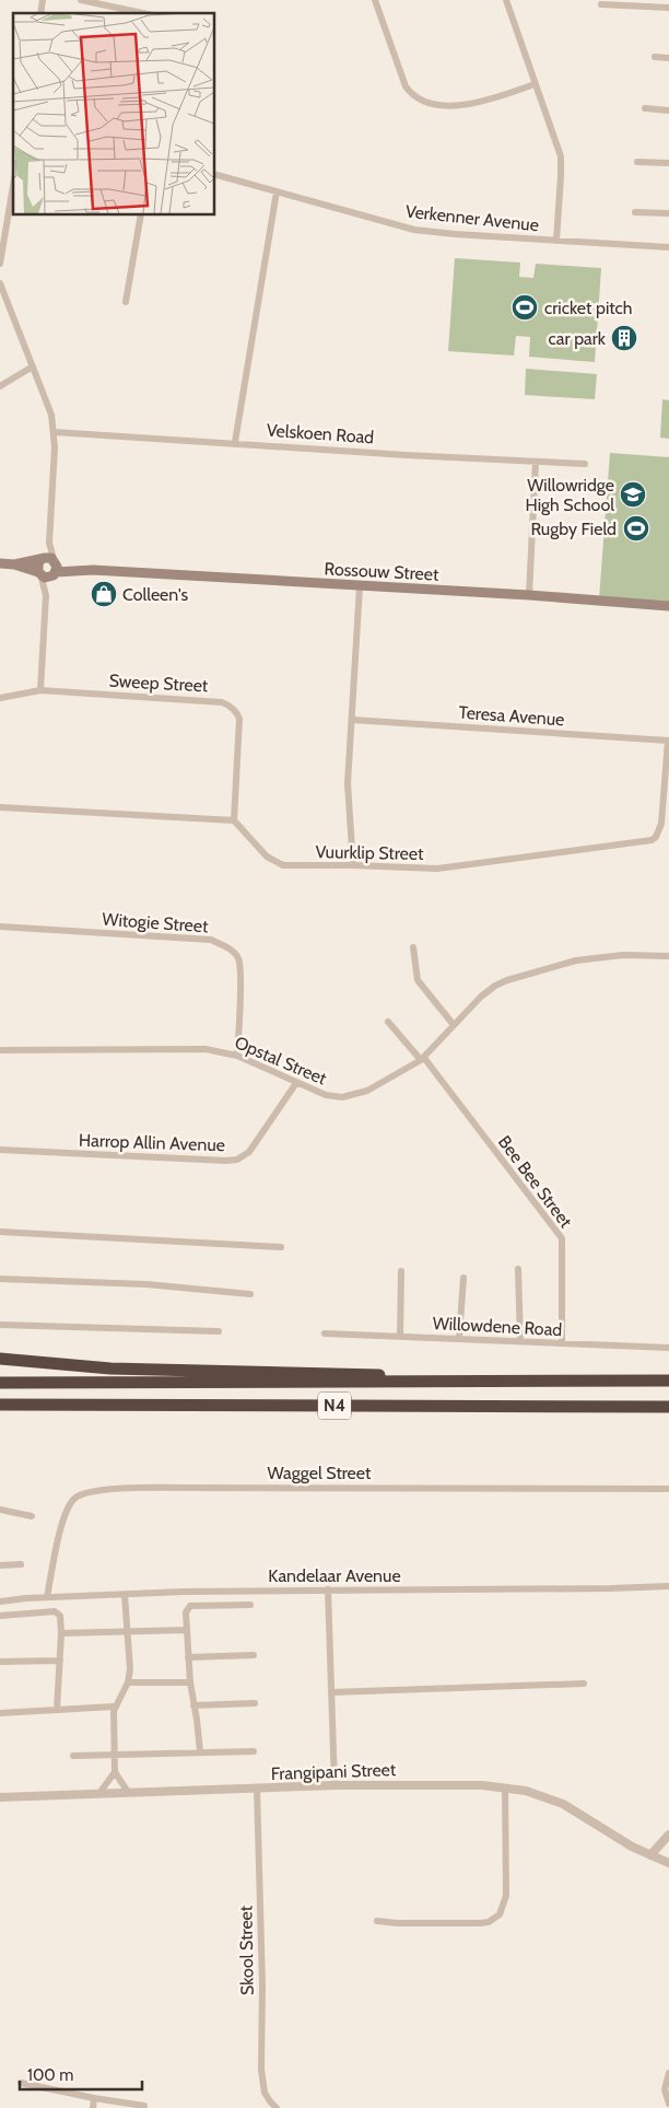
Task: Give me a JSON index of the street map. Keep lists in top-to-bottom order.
{
  "streets": {
    "highway": ["N4"],
    "main road": ["Rossouw Street"],
    "street": [
      "Verkenner Avenue",
      "Velskoen Road",
      "Sweep Street",
      "Teresa Avenue",
      "Vuurklip Street",
      "Witogie Street",
      "Opstal Street",
      "Harrop Allin Avenue",
      "Bee Bee Street",
      "Willowdene Road",
      "Waggel Street",
      "Kandelaar Avenue",
      "Frangipani Street",
      "Skool Street"
    ]
  },
  "crossings": [
    ["Sweep Street", "Vuurklip Street"],
    ["Teresa Avenue", "Vuurklip Street"],
    ["Witogie Street", "Opstal Street"],
    ["Opstal Street", "Harrop Allin Avenue"],
    ["Opstal Street", "Bee Bee Street"],
    ["Bee Bee Street", "Willowdene Road"],
    ["Waggel Street", "Kandelaar Avenue"],
    ["Frangipani Street", "Skool Street"]
  ],
  "places": {
    "sports": ["cricket pitch", "Rugby Field"],
    "building": ["car park"],
    "school or university": ["Willowridge High School"],
    "shop": ["Colleen's"]
  },
  "scale_bar": "100 m"
}
